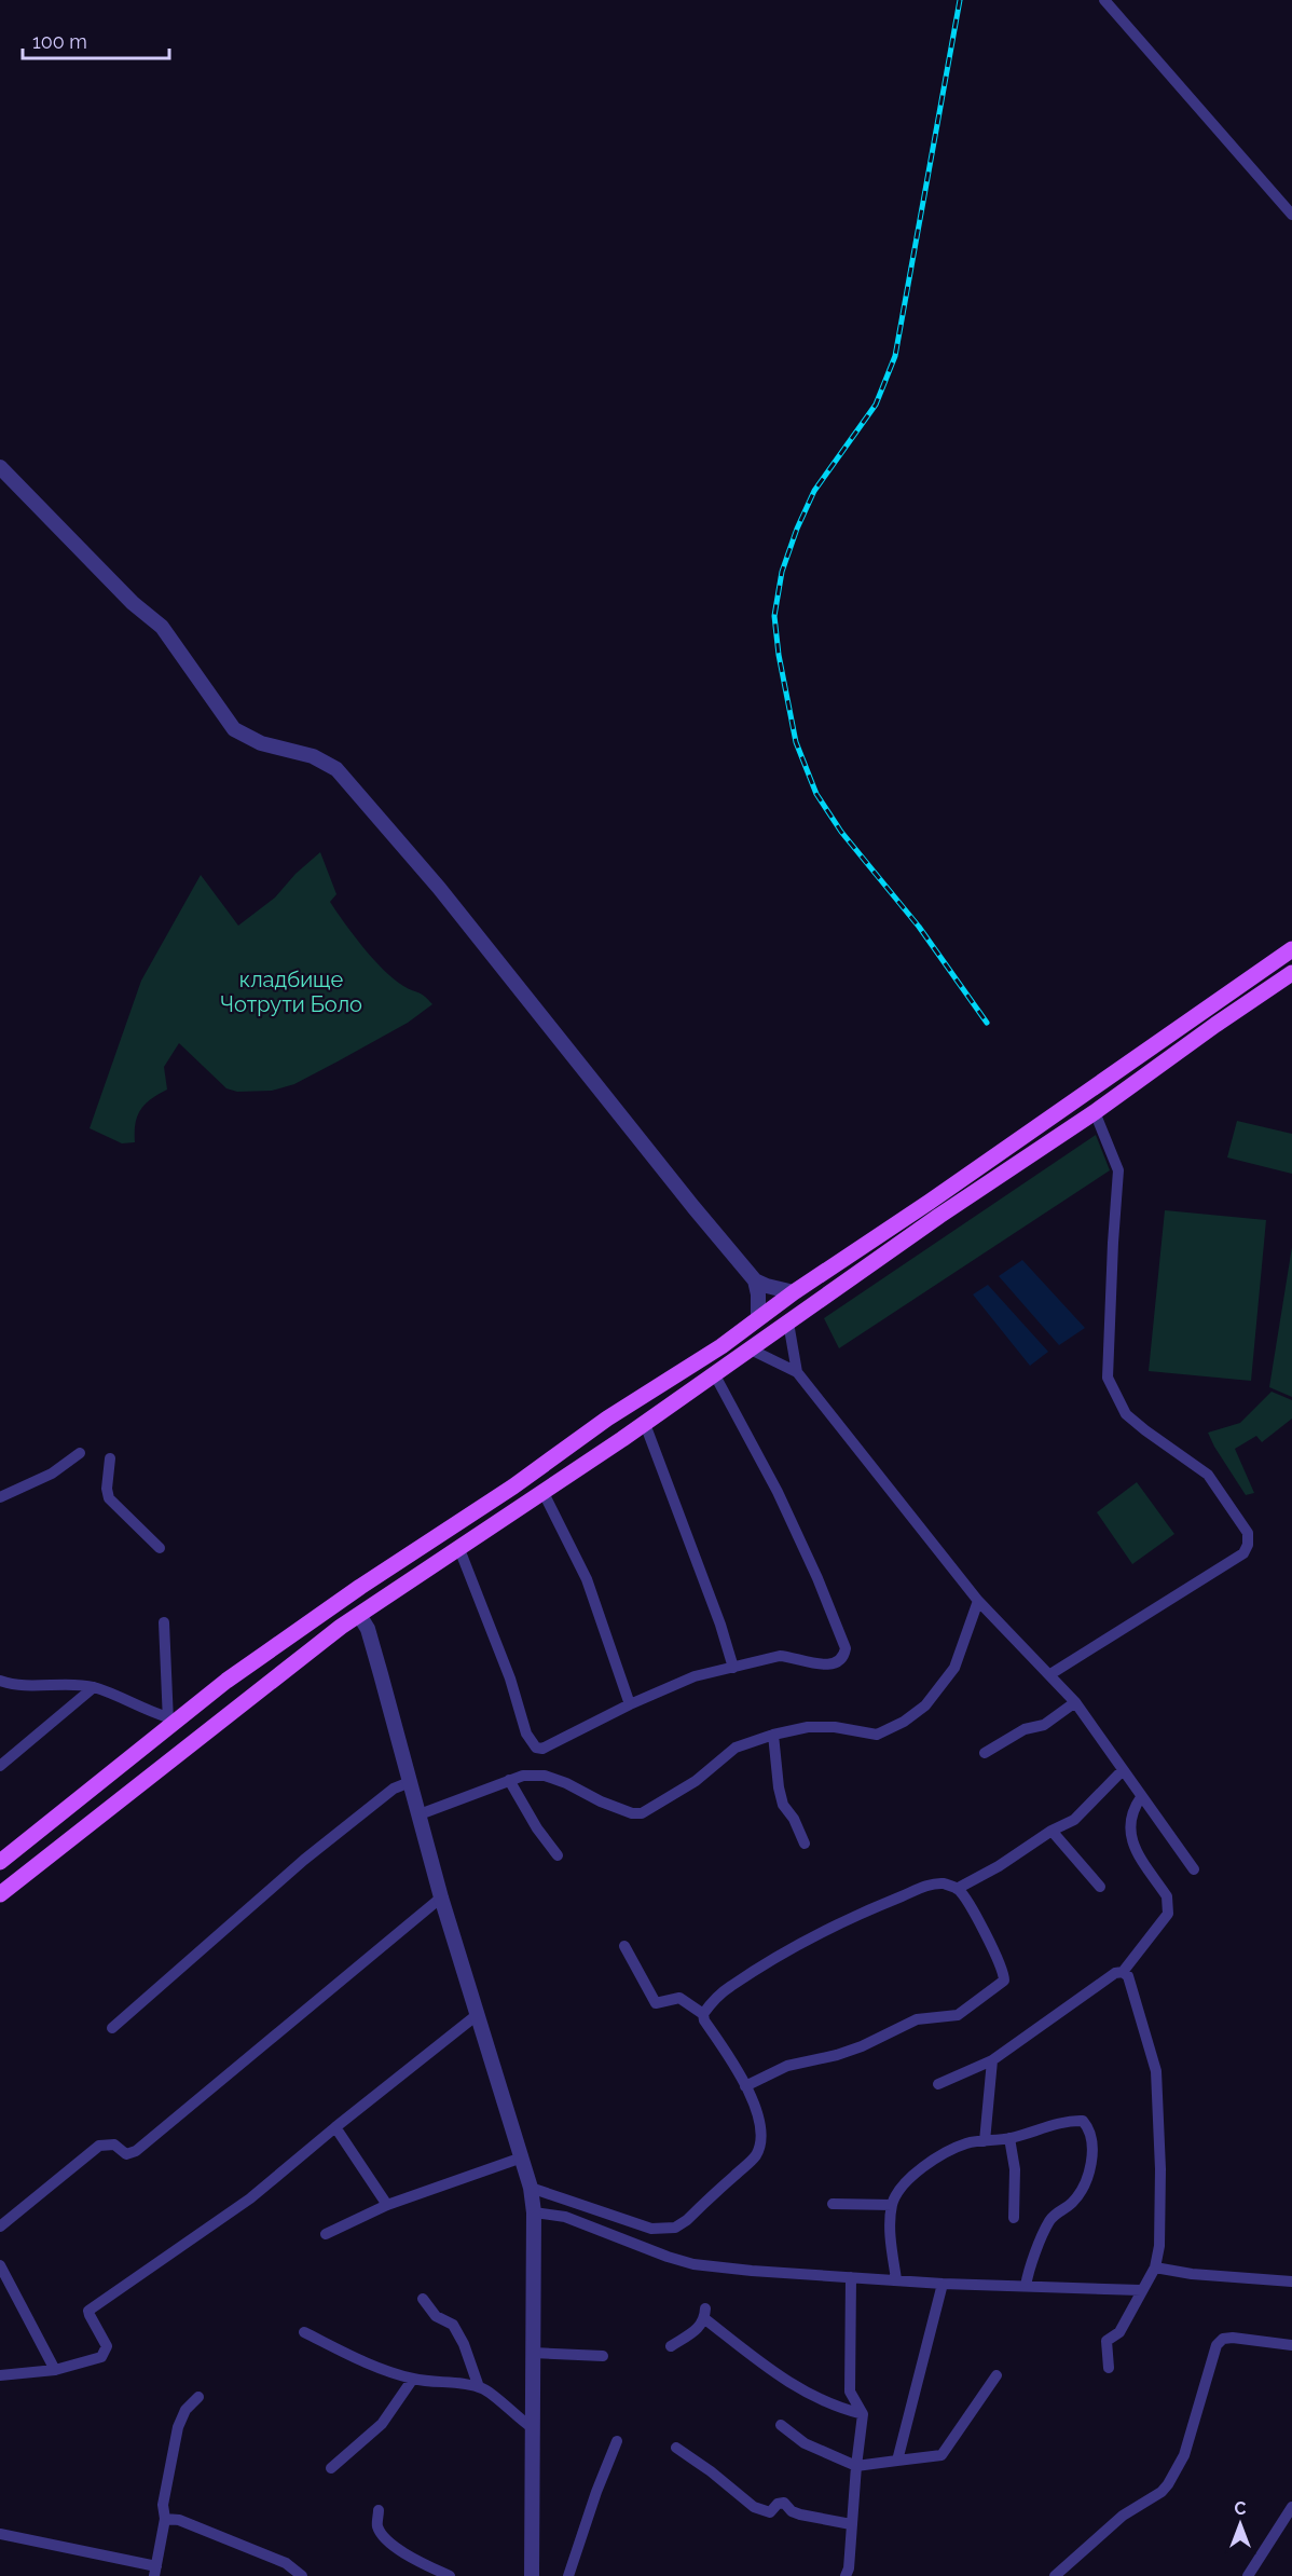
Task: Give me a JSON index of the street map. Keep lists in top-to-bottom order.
{
  "parks": ["кладбище Чотрути Боло"],
  "scale_bar": "100 m",
  "north": "top"
}
